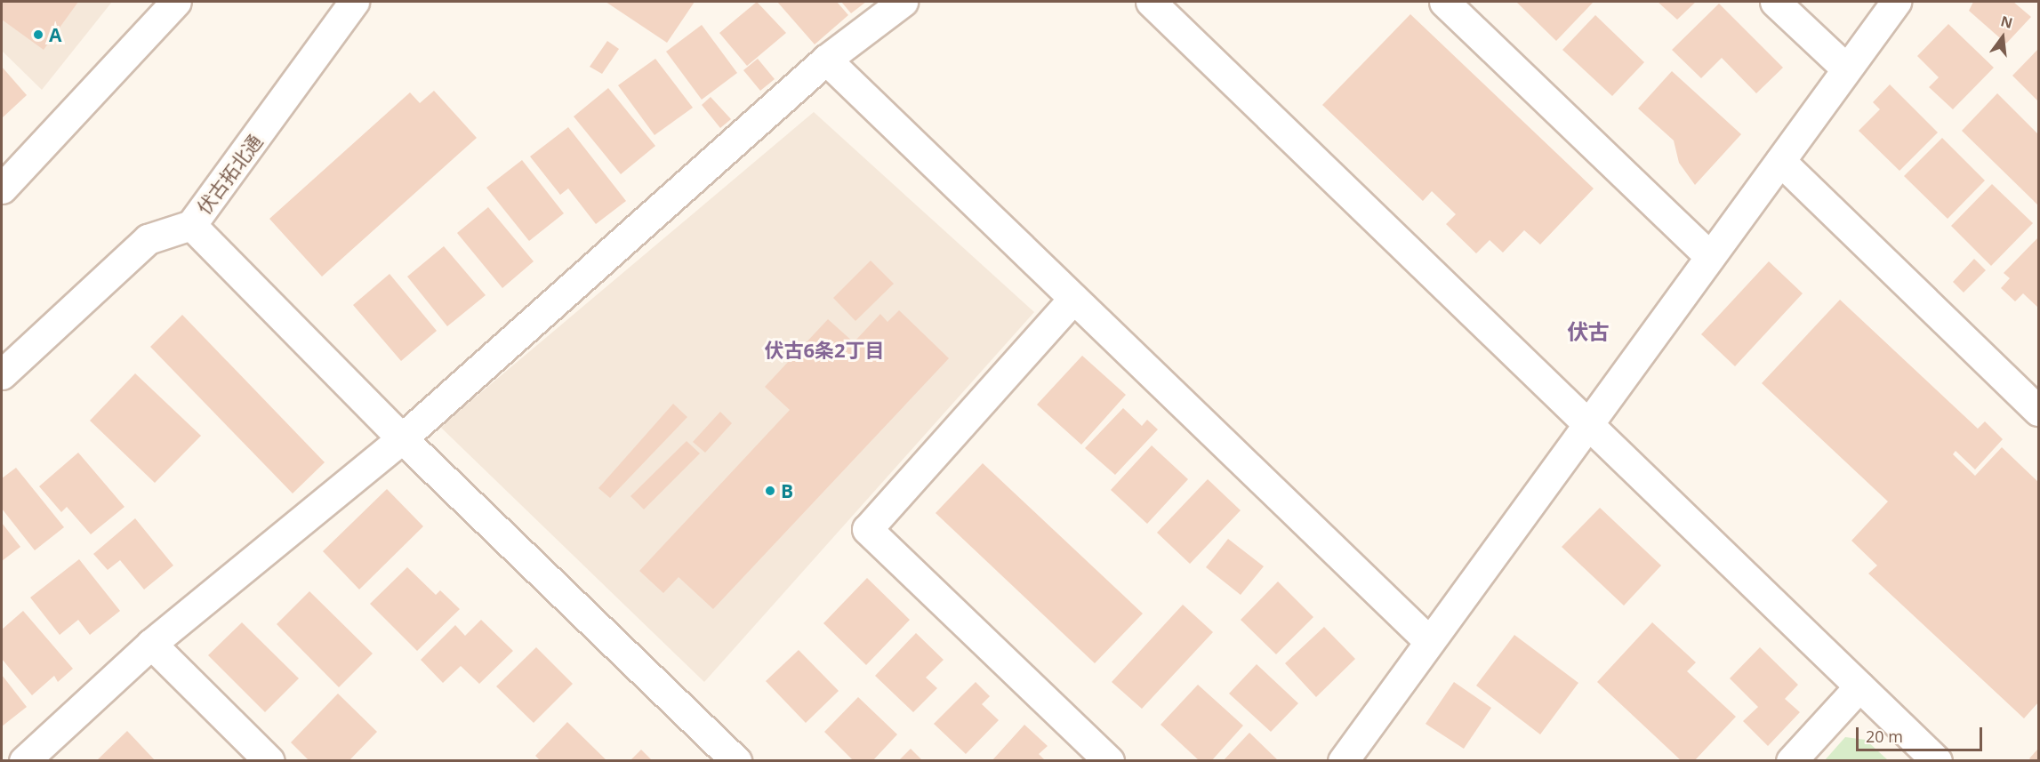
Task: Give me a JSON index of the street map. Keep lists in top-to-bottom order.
{
  "streets": {
    "street": ["伏古拓北通"]
  },
  "districts": ["伏古", "伏古6条2丁目"],
  "places": ["A", "B"],
  "scale_bar": "20 m",
  "north": "top"
}
